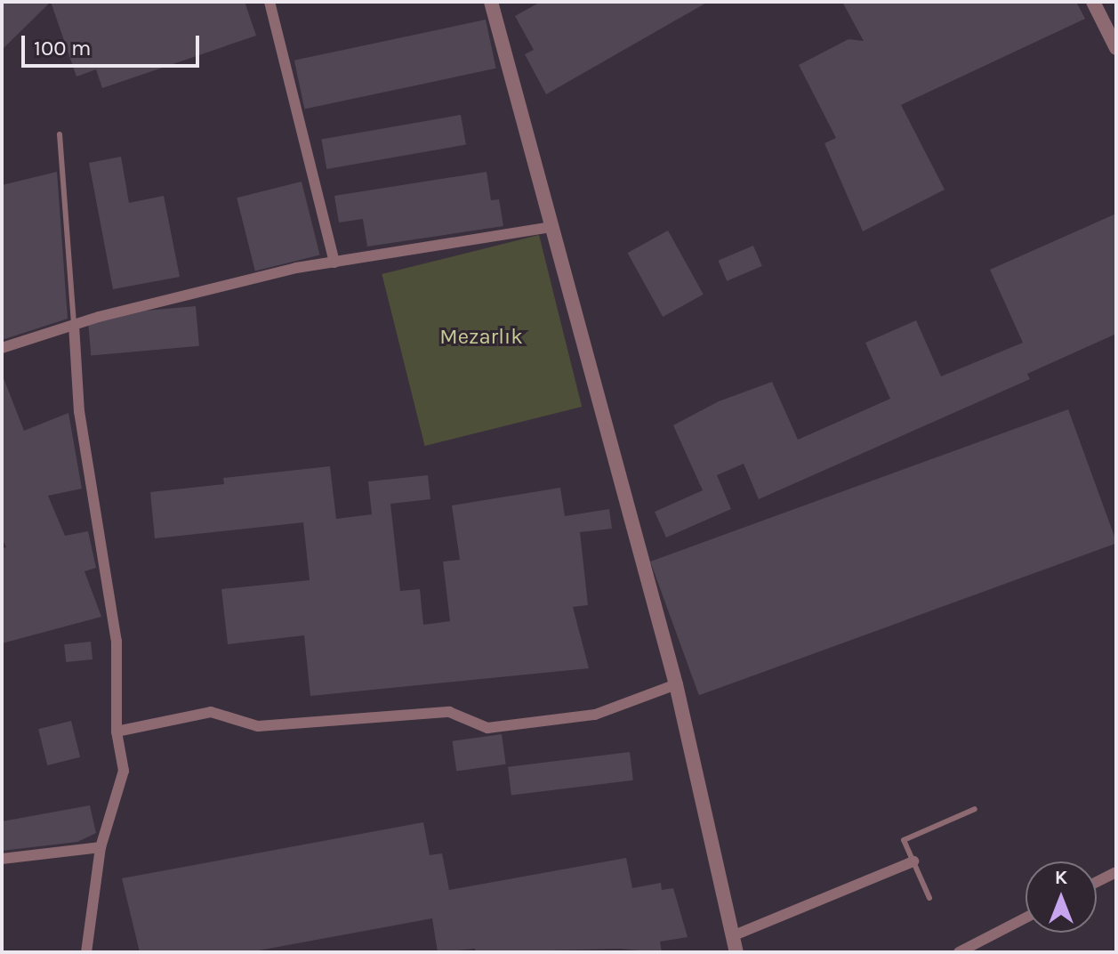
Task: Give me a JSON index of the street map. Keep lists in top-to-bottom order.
{
  "parks": ["Mezarlık"],
  "scale_bar": "100 m",
  "north": "top"
}
